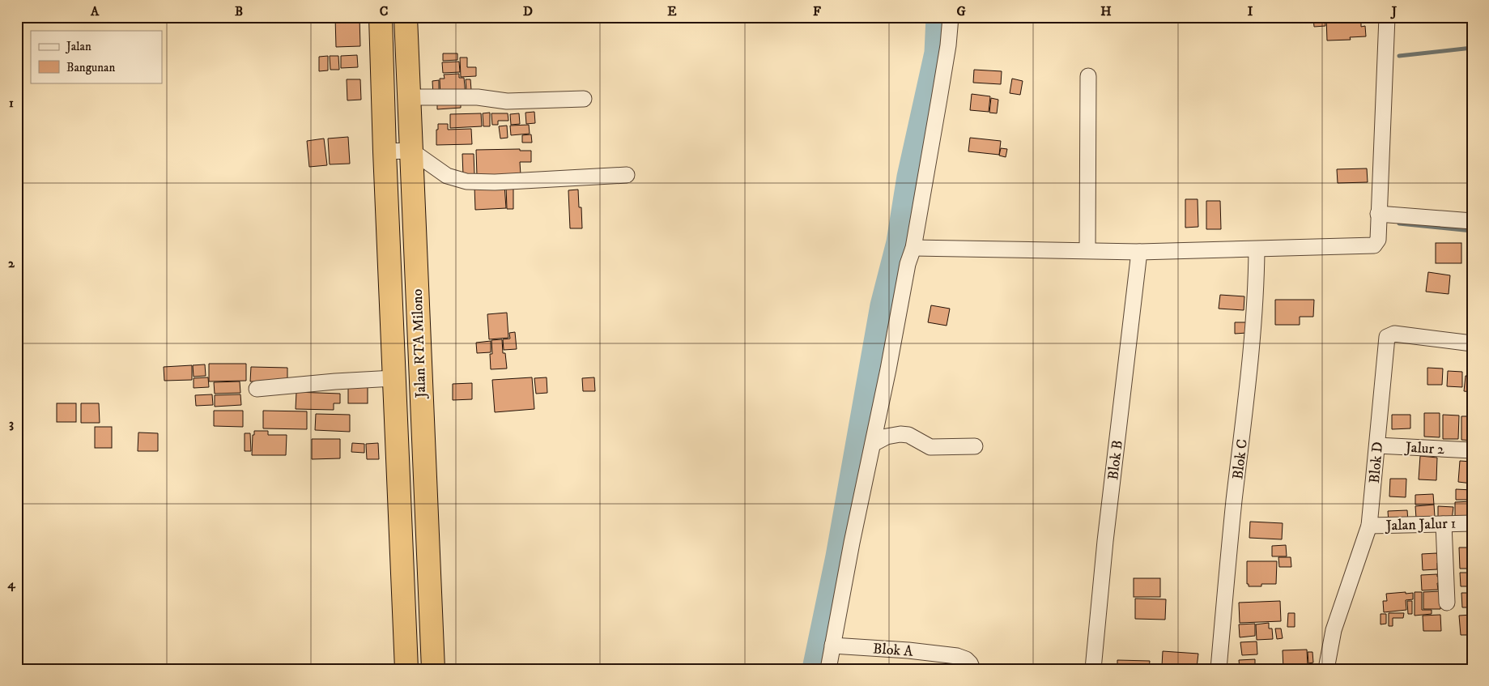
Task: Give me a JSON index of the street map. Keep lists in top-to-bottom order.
{
  "streets": {
    "highway": ["Jalan RTA Milono"],
    "street": [
      "Jalur 2",
      "Blok C",
      "Blok B",
      "Blok D",
      "Jalan Jalur 1",
      "Blok A"
    ]
  },
  "crossings": [
    ["Jalur 2", "Blok D"],
    ["Blok D", "Jalan Jalur 1"]
  ],
  "legend": ["Jalan", "Bangunan"],
  "grid": {
    "columns": [
      "A",
      "B",
      "C",
      "D",
      "E",
      "F",
      "G",
      "H",
      "I",
      "J"
    ],
    "rows": [
      "1",
      "2",
      "3",
      "4"
    ]
  }
}
